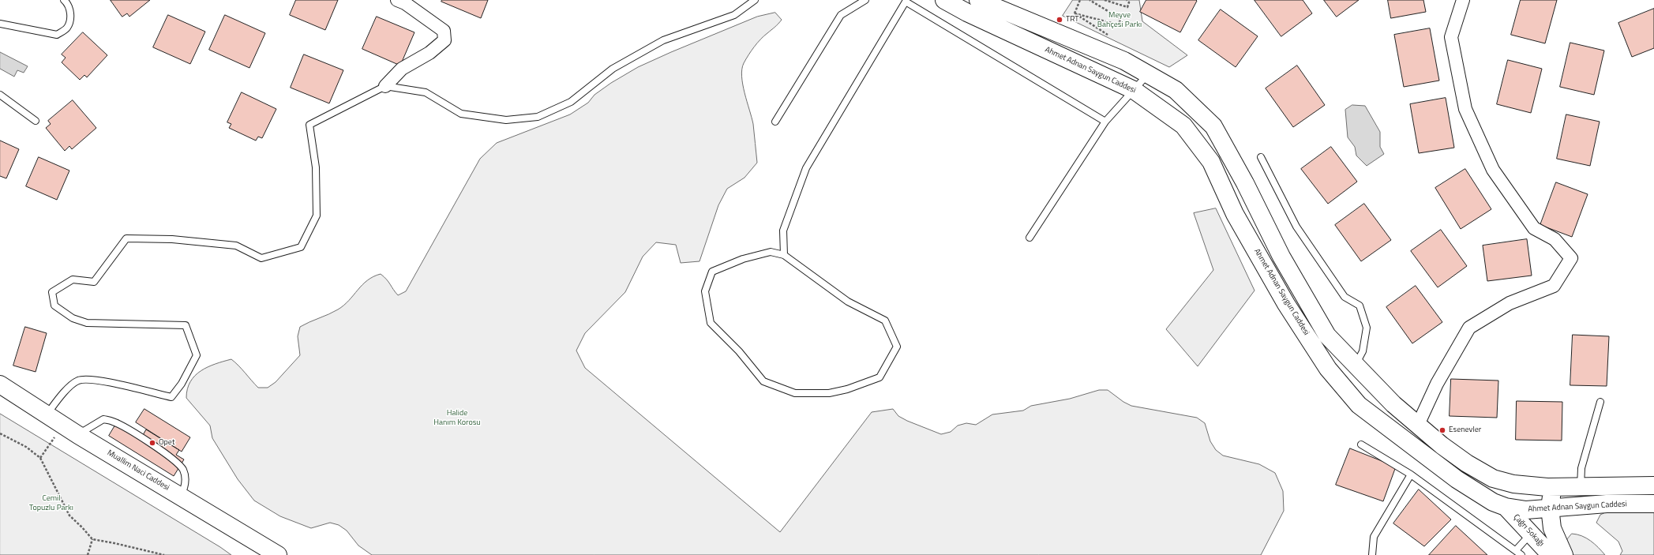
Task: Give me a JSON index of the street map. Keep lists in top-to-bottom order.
{
  "streets": {
    "main road": ["Ahmet Adnan Saygun Caddesi", "Muallim Naci Caddesi", "Çağrı Sokağı"]
  },
  "crossings": [
    ["Ahmet Adnan Saygun Caddesi", "Çağrı Sokağı"]
  ],
  "parks": ["Meyve Bahçesi Parkı", "Halide Hanım Korosu", "Cemil Topuzlu Parkı"],
  "places": ["TRT", "Esenevler", "Opet"]
}
